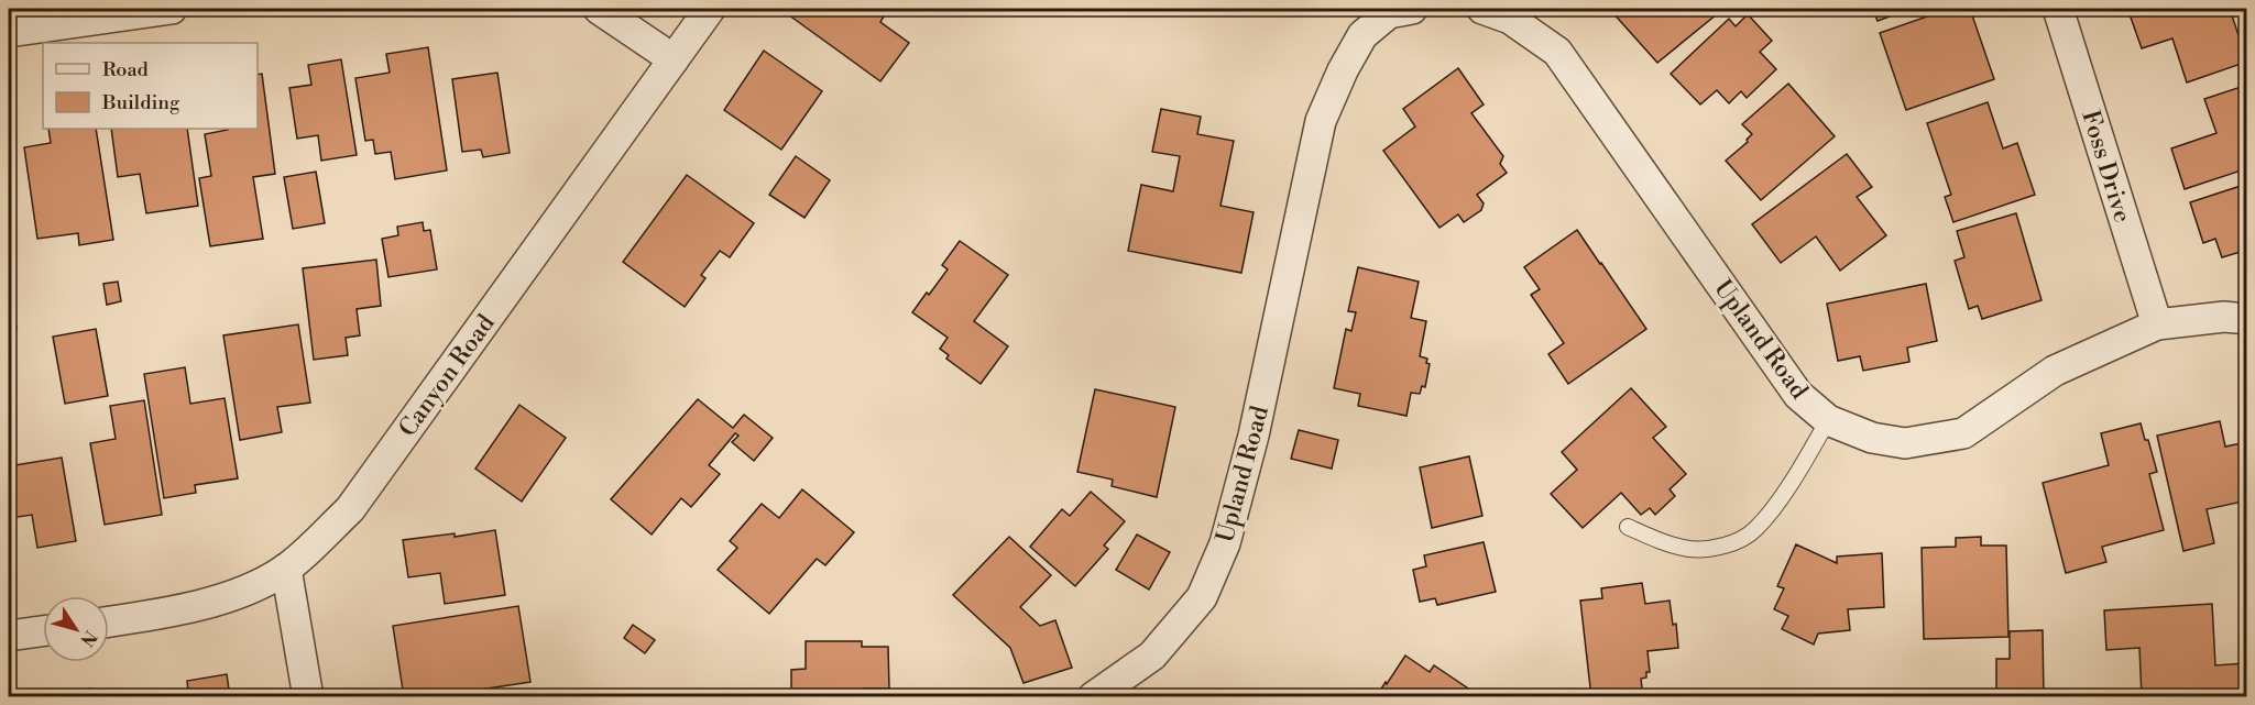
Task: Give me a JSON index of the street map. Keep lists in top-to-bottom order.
{
  "streets": {
    "street": ["Foss Drive", "Upland Road", "Canyon Road"]
  },
  "crossings": [
    ["Foss Drive", "Upland Road"]
  ],
  "legend": ["Road", "Building"],
  "north": "bottom right"
}
